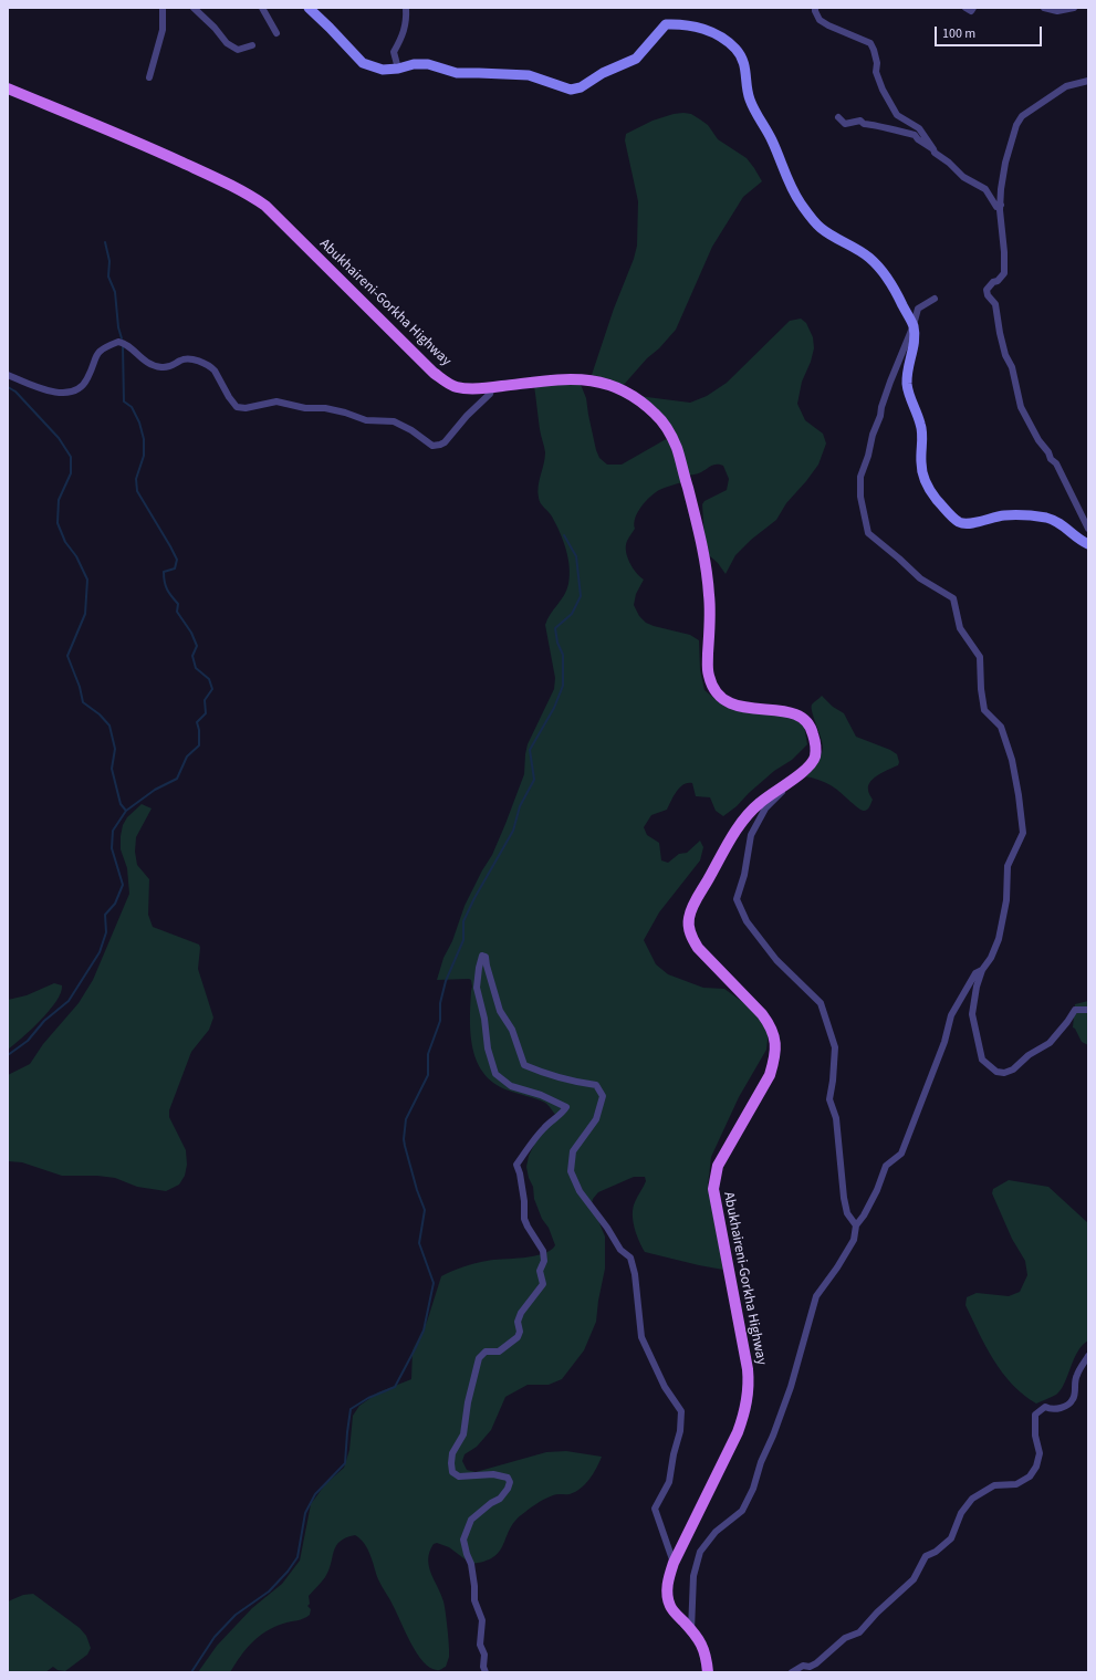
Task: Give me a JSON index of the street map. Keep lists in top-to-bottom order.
{
  "streets": {
    "main road": ["Abukhaireni-Gorkha Highway"]
  },
  "scale_bar": "100 m"
}
